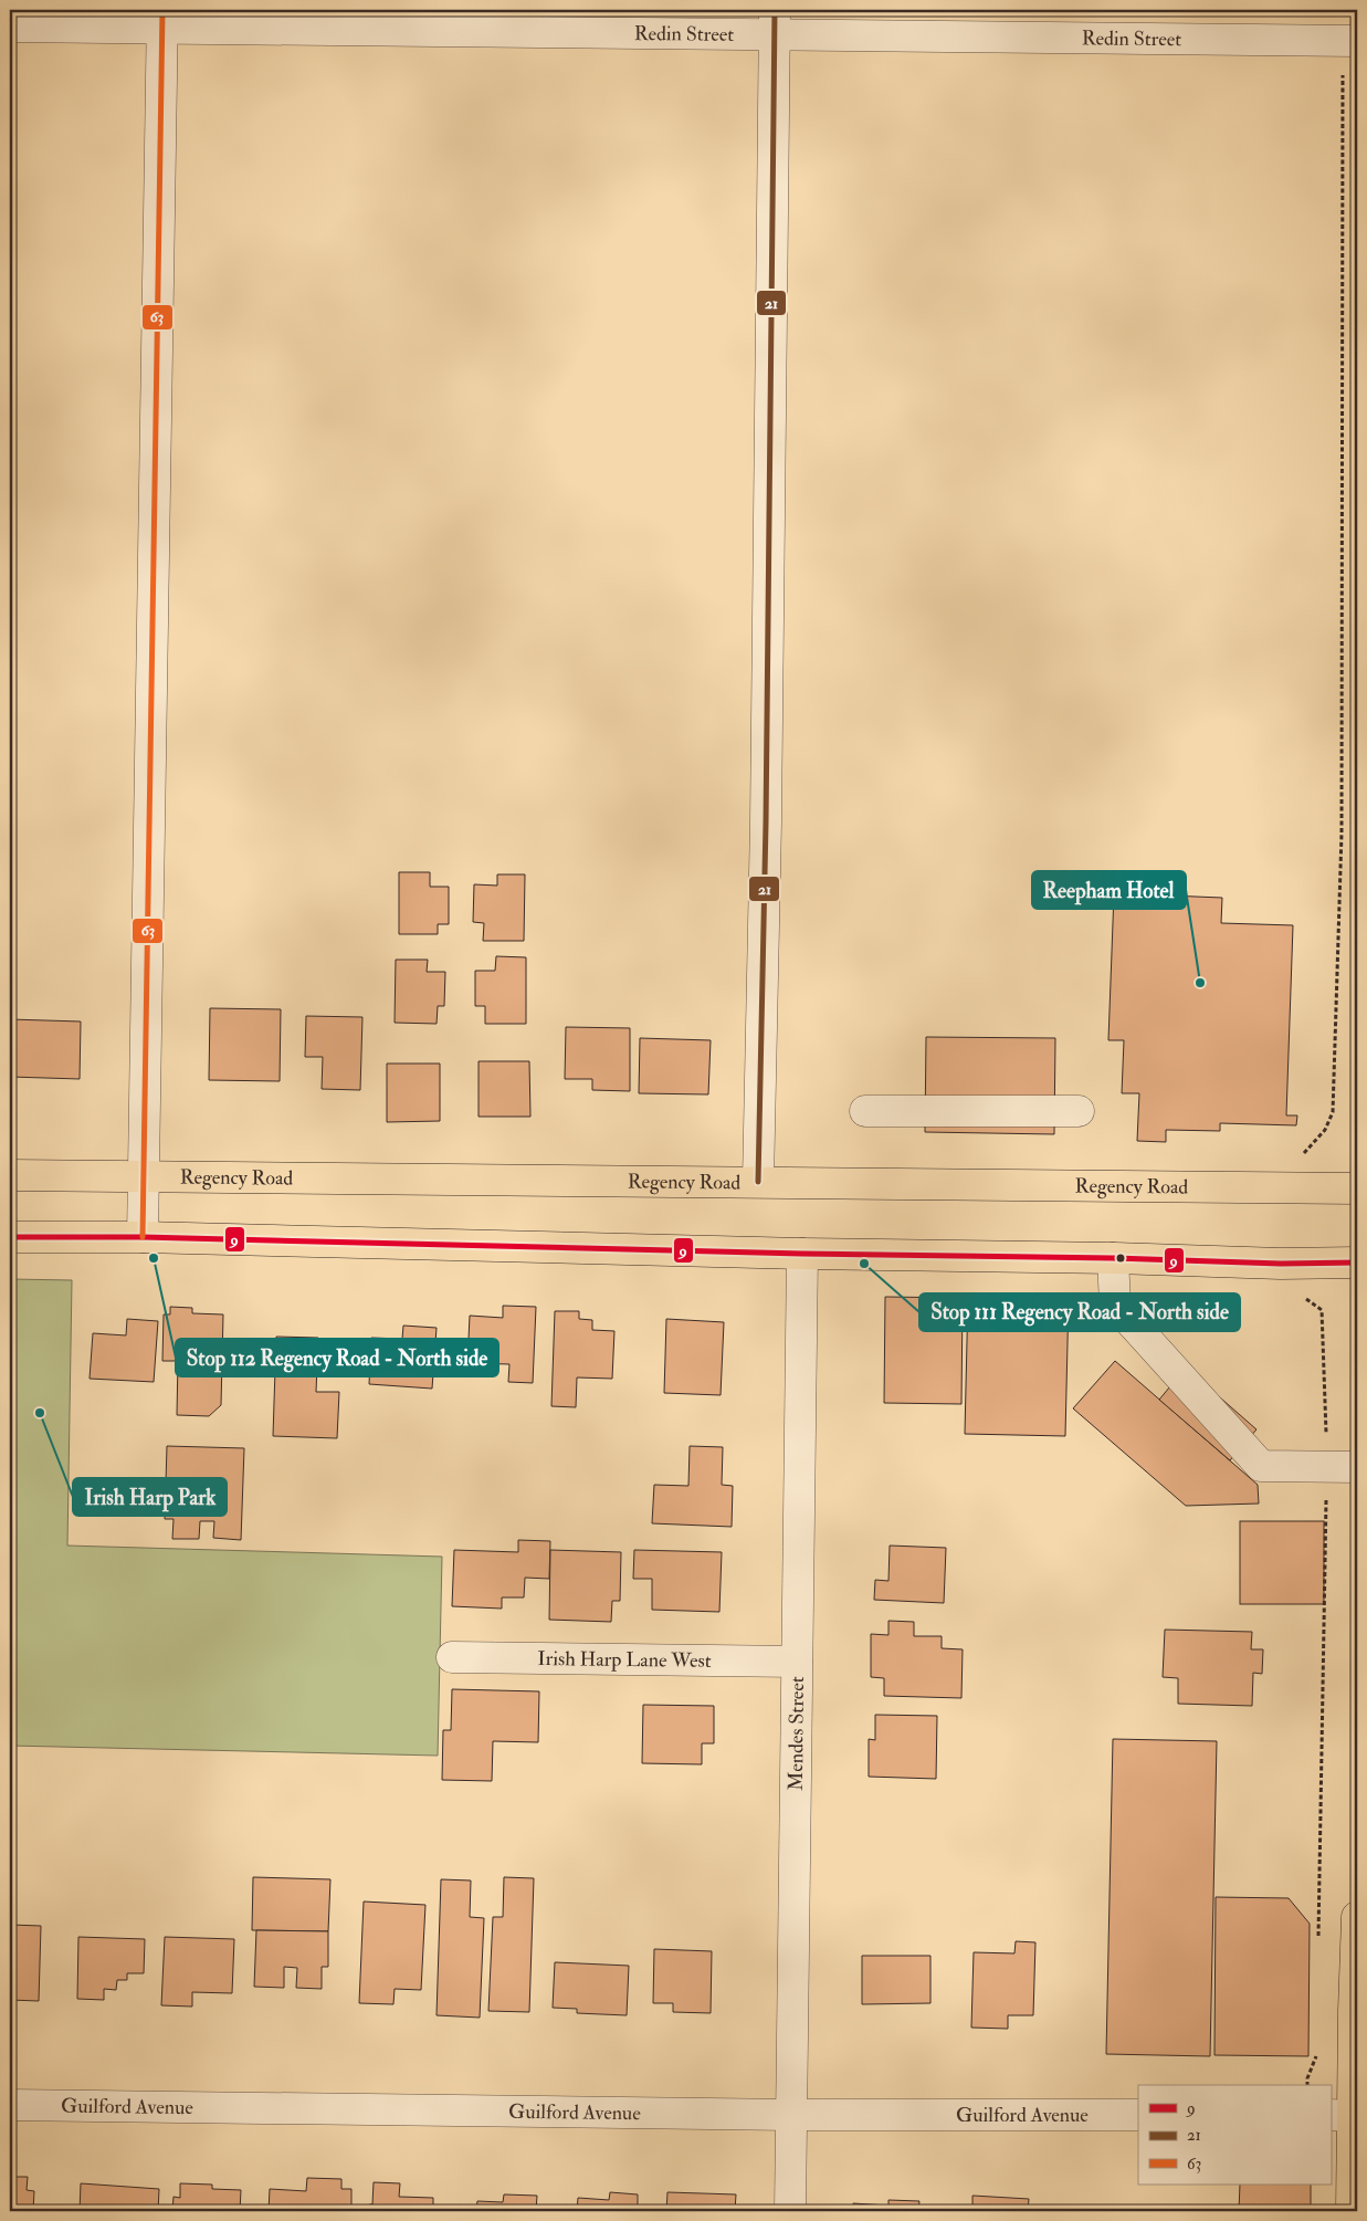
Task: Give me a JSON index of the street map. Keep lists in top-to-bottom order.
{
  "streets": {
    "main road": ["Regency Road"],
    "street": [
      "Redin Street",
      "Irish Harp Lane West",
      "Mendes Street",
      "Guilford Avenue"
    ]
  },
  "crossings": [
    ["Irish Harp Lane West", "Mendes Street"],
    ["Mendes Street", "Guilford Avenue"]
  ],
  "places": [
    "Reepham Hotel",
    "Stop 112 Regency Road - North side",
    "Stop 111 Regency Road - North side",
    "Irish Harp Park"
  ],
  "lines": ["transit line 21", "transit line 63", "transit line 9"],
  "legend": ["9", "21", "63"]
}
